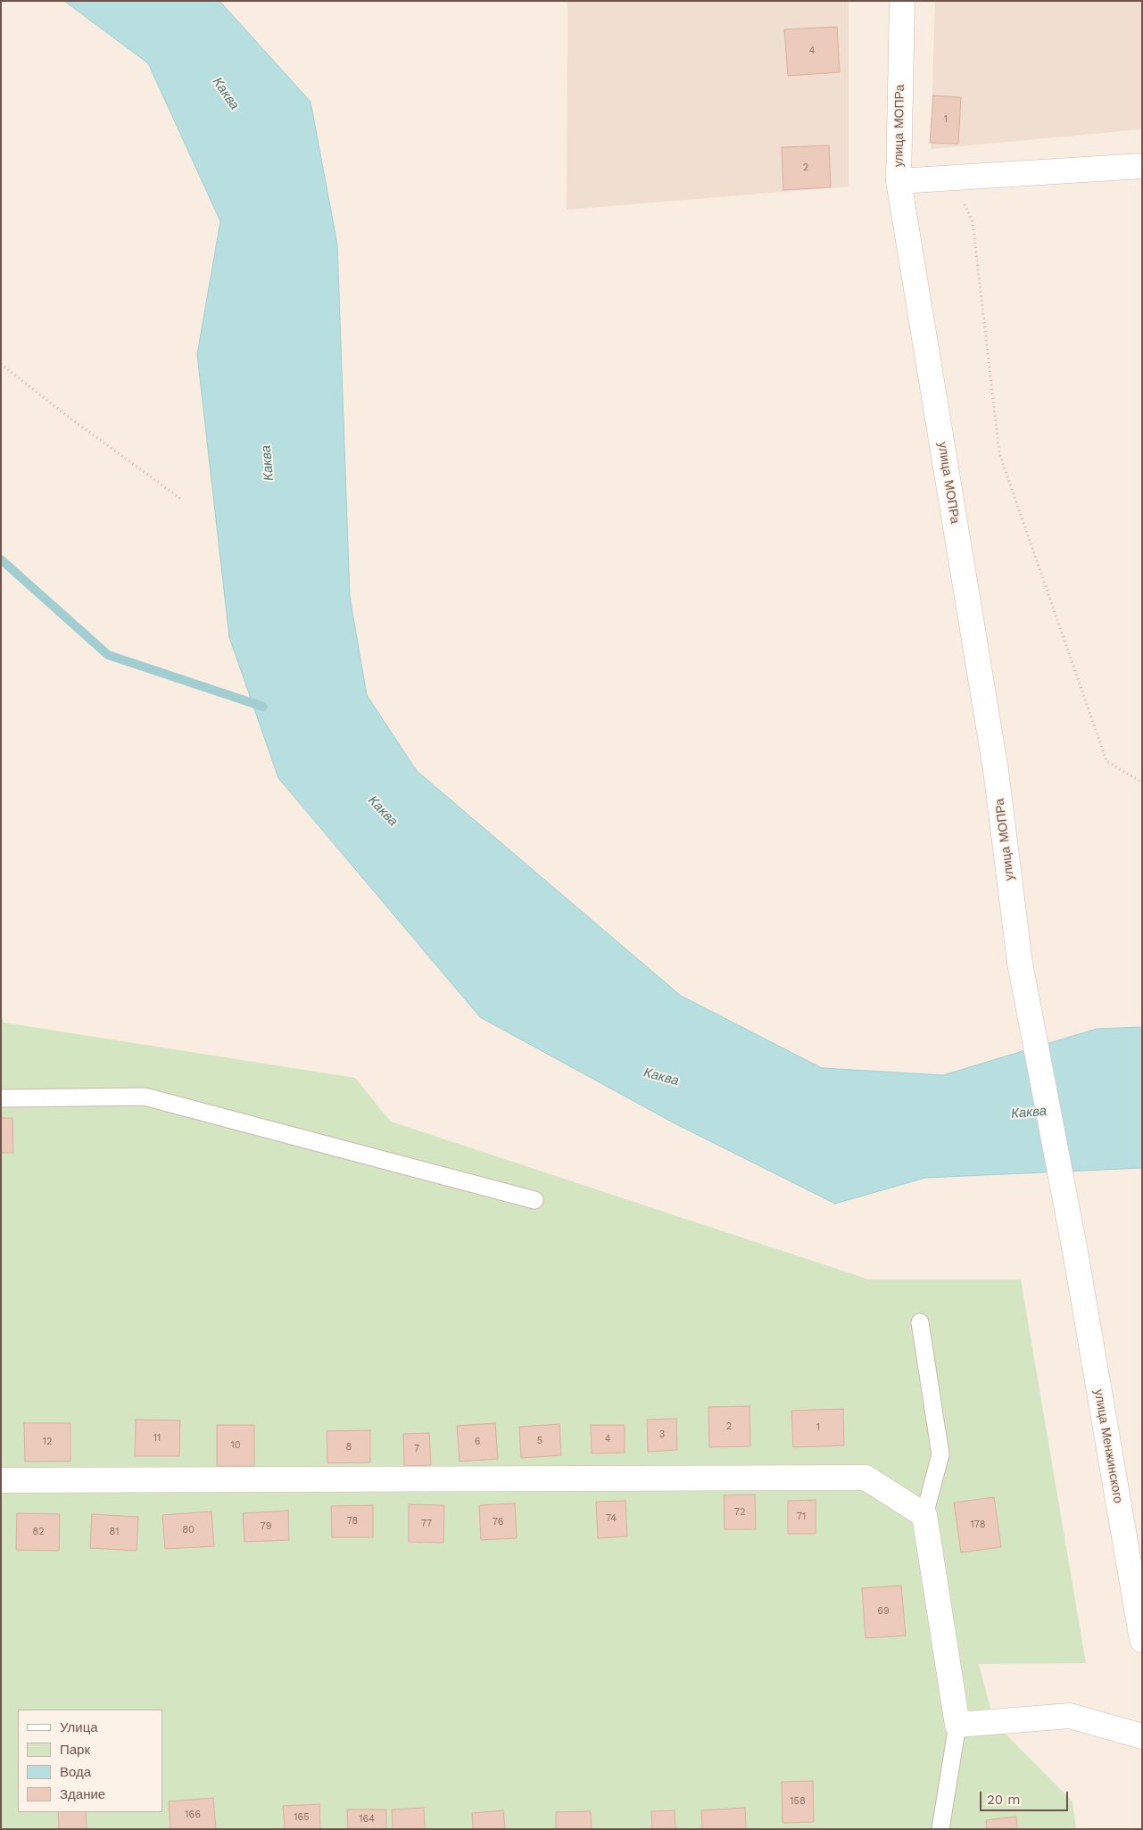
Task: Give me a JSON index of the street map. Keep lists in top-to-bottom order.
{
  "streets": {
    "main road": ["улица МОПРа", "улица Менжинского"]
  },
  "crossings": [
    ["улица МОПРа", "улица Менжинского"]
  ],
  "water": ["Каква"],
  "house_numbers": [
    "4",
    "1",
    "2",
    "2",
    "1",
    "3",
    "11",
    "4",
    "5",
    "12",
    "6",
    "10",
    "8",
    "7",
    "72",
    "71",
    "74",
    "78",
    "76",
    "77",
    "178",
    "79",
    "80",
    "82",
    "81",
    "69",
    "158",
    "166",
    "165",
    "164"
  ],
  "legend": [
    "Улица",
    "Парк",
    "Вода",
    "Здание"
  ],
  "scale_bar": "20 m"
}
